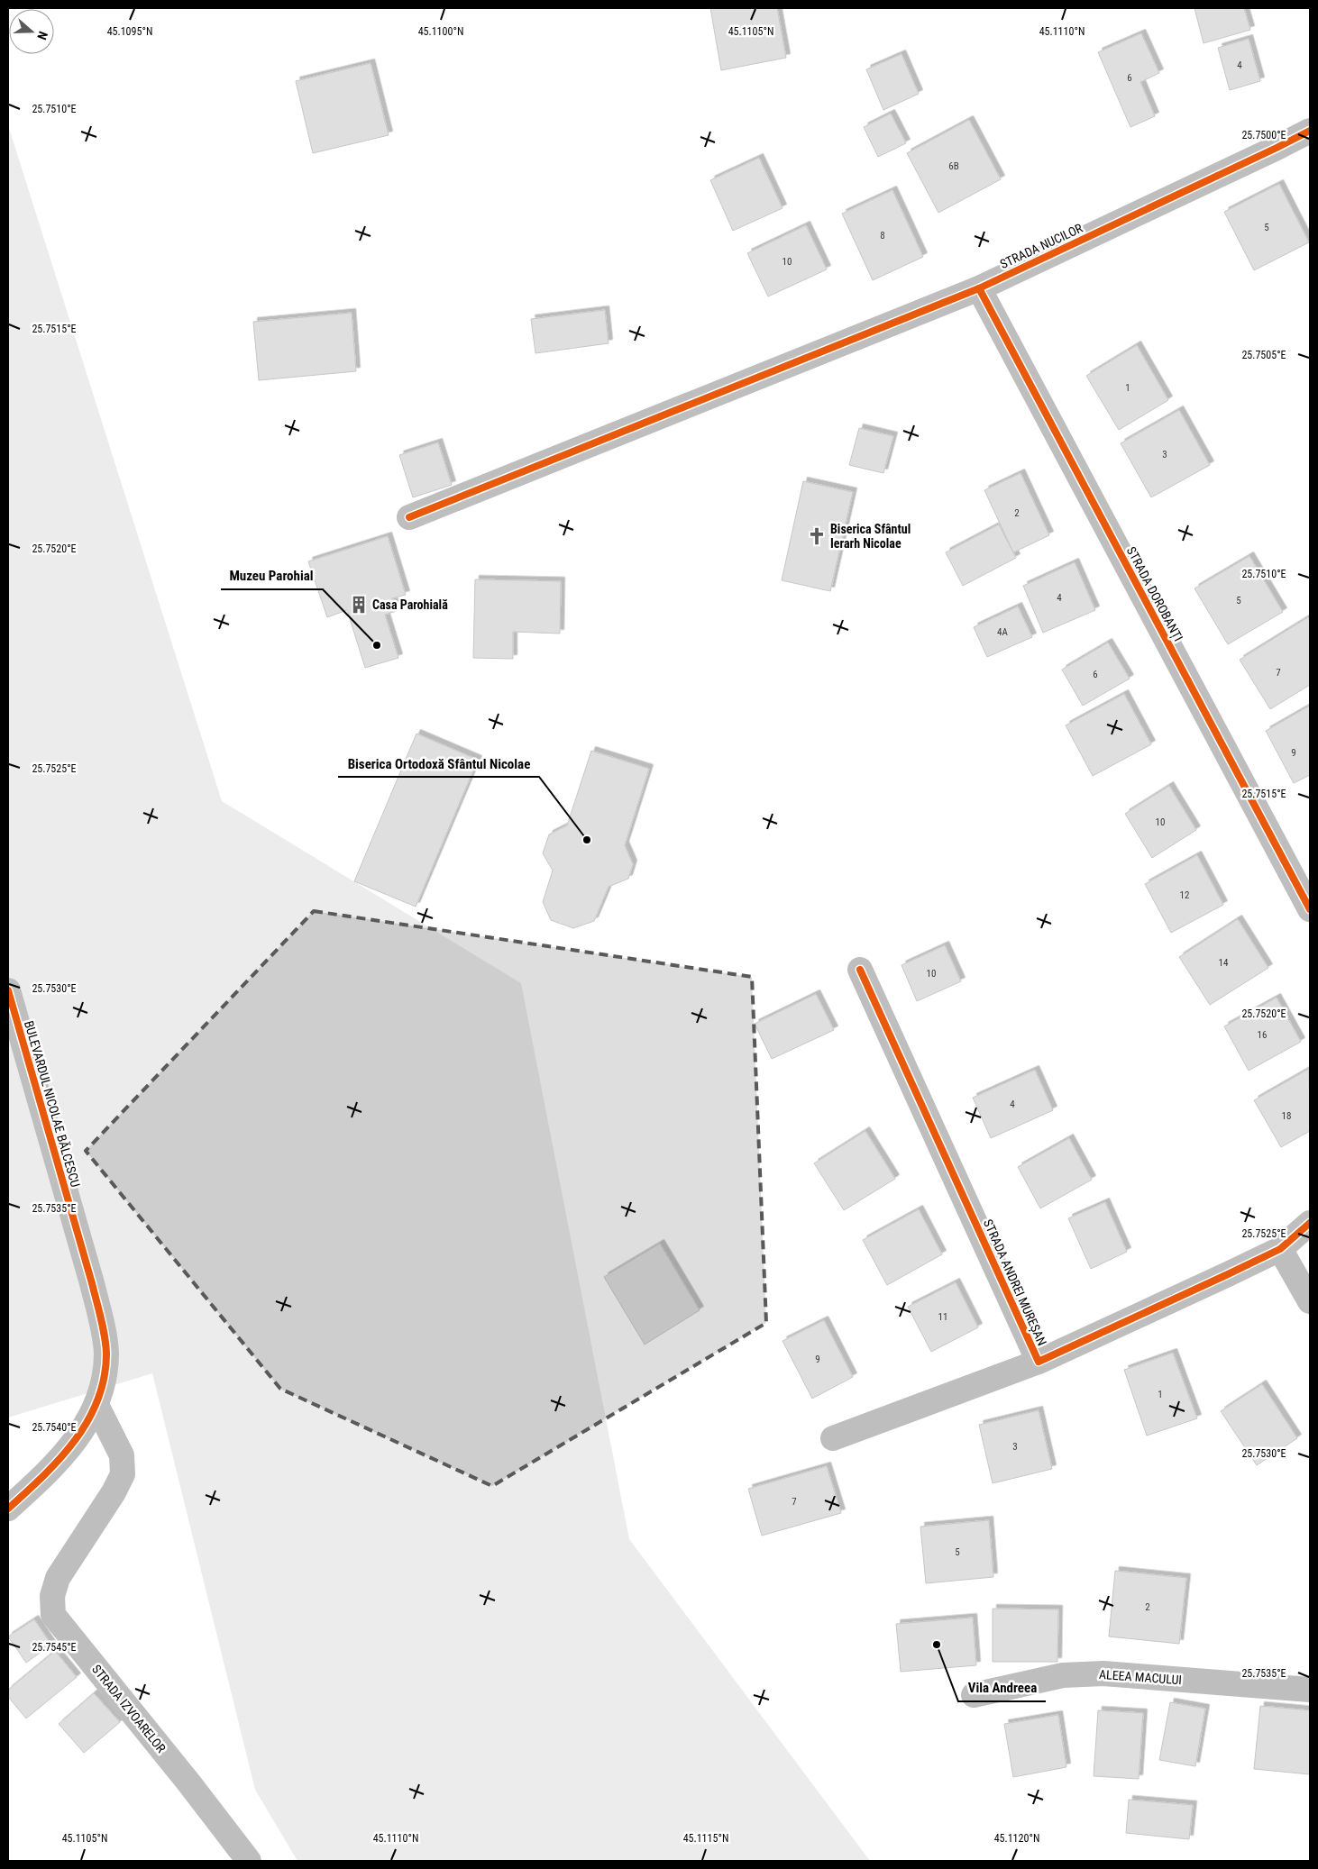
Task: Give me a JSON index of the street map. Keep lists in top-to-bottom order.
{
  "streets": {
    "street": [
      "STRADA NUCILOR",
      "STRADA DOROBANȚI",
      "BULEVARDUL NICOLAE BĂLCESCU",
      "STRADA ANDREI MUREȘAN",
      "ALEEA MACULUI",
      "STRADA IZVOARELOR"
    ]
  },
  "crossings": [
    ["STRADA NUCILOR", "STRADA DOROBANȚI"],
    ["BULEVARDUL NICOLAE BĂLCESCU", "STRADA IZVOARELOR"]
  ],
  "places": {
    "church": ["Biserica Sfântul Ierarh Nicolae"],
    "building": ["Casa Parohială"],
    "other": ["Muzeu Parohial", "Biserica Ortodoxă Sfântul Nicolae", "Vila Andreea"]
  },
  "house_numbers": [
    "4",
    "6",
    "6B",
    "5",
    "8",
    "10",
    "1",
    "3",
    "2",
    "4",
    "5",
    "4A",
    "7",
    "6",
    "9",
    "10",
    "12",
    "14",
    "10",
    "16",
    "4",
    "18",
    "11",
    "9",
    "1",
    "3",
    "7",
    "5",
    "2"
  ],
  "north": "right",
  "coordinates": [
    "45.1100°N",
    "45.1095°N",
    "45.1105°N",
    "45.1110°N",
    "25.7510°E",
    "25.7500°E",
    "25.7515°E",
    "25.7505°E",
    "25.7520°E",
    "25.7525°E",
    "25.7530°E",
    "25.7535°E",
    "25.7540°E",
    "25.7545°E",
    "45.1115°N",
    "45.1120°N"
  ]
}
